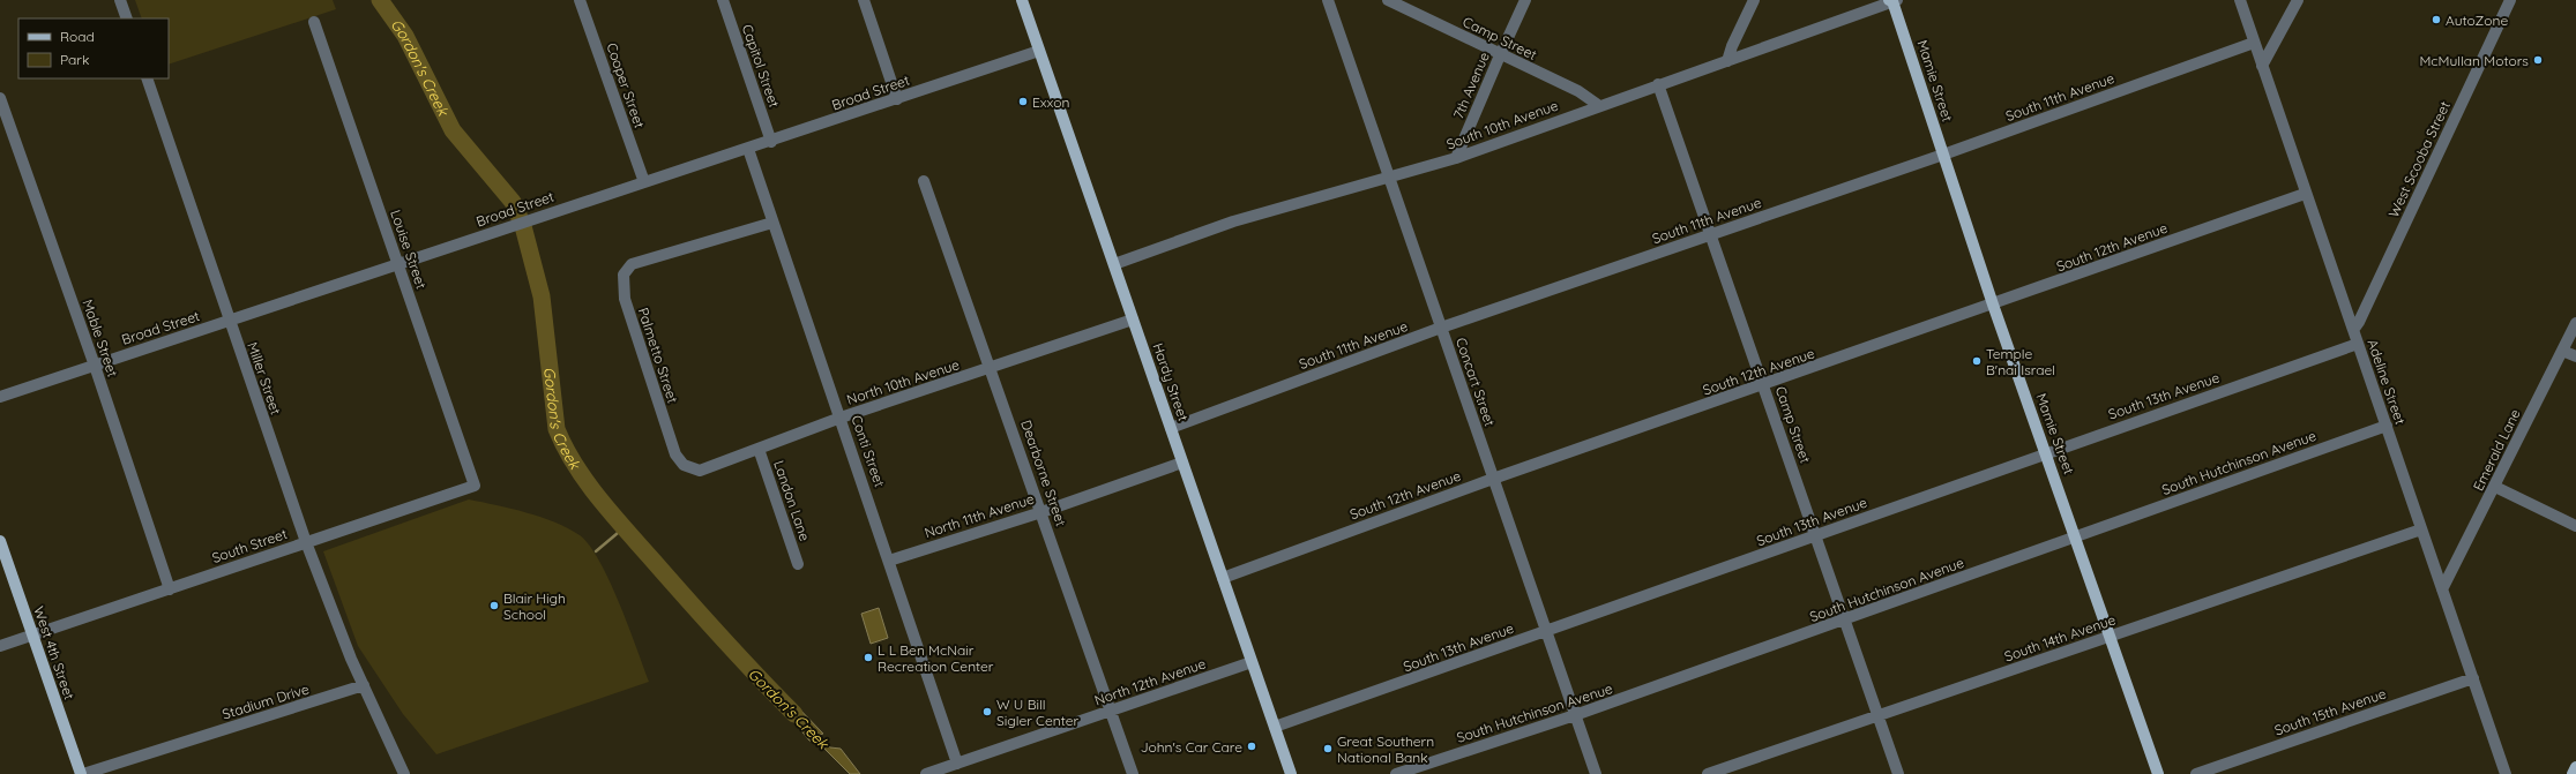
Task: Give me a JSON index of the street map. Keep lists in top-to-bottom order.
{
  "streets": {
    "main road": ["Mamie Street", "Hardy Street", "West 4th Street"],
    "street": [
      "Camp Street",
      "Capitol Street",
      "Cooper Street",
      "7th Avenue",
      "Broad Street",
      "South 11th Avenue",
      "South 10th Avenue",
      "West Scooba Street",
      "South 12th Avenue",
      "Louise Street",
      "Mable Street",
      "Palmetto Street",
      "Miller Street",
      "North 10th Avenue",
      "Concart Street",
      "Adeline Street",
      "South 13th Avenue",
      "Emerald Lane",
      "Conti Street",
      "South Hutchinson Avenue",
      "Dearborne Street",
      "Landon Lane",
      "North 11th Avenue",
      "South Street",
      "South 14th Avenue",
      "North 12th Avenue",
      "Stadium Drive",
      "South 15th Avenue"
    ]
  },
  "crossings": [
    ["Camp Street", "7th Avenue"],
    ["Camp Street", "South 11th Avenue"],
    ["Camp Street", "South 10th Avenue"],
    ["Camp Street", "South 12th Avenue"],
    ["Camp Street", "South 13th Avenue"],
    ["Camp Street", "South Hutchinson Avenue"],
    ["Camp Street", "South 14th Avenue"],
    ["Capitol Street", "Broad Street"],
    ["Mamie Street", "South 11th Avenue"],
    ["Mamie Street", "South 10th Avenue"],
    ["Mamie Street", "South 12th Avenue"],
    ["Mamie Street", "South 13th Avenue"],
    ["Mamie Street", "South Hutchinson Avenue"],
    ["Mamie Street", "South 14th Avenue"],
    ["Cooper Street", "Broad Street"],
    ["7th Avenue", "South 10th Avenue"],
    ["Broad Street", "Louise Street"],
    ["Broad Street", "Mable Street"],
    ["Broad Street", "Miller Street"],
    ["Broad Street", "Hardy Street"],
    ["Broad Street", "Conti Street"],
    ["South 11th Avenue", "Hardy Street"],
    ["South 11th Avenue", "Concart Street"],
    ["South 11th Avenue", "Adeline Street"],
    ["South 10th Avenue", "Hardy Street"],
    ["South 10th Avenue", "Concart Street"],
    ["West Scooba Street", "Adeline Street"],
    ["South 12th Avenue", "Hardy Street"],
    ["South 12th Avenue", "Concart Street"],
    ["South 12th Avenue", "Adeline Street"],
    ["Louise Street", "South Street"],
    ["Mable Street", "South Street"],
    ["Palmetto Street", "North 10th Avenue"],
    ["Palmetto Street", "Conti Street"],
    ["Miller Street", "South Street"],
    ["Miller Street", "Stadium Drive"],
    ["North 10th Avenue", "Hardy Street"],
    ["North 10th Avenue", "Conti Street"],
    ["North 10th Avenue", "Dearborne Street"],
    ["North 10th Avenue", "Landon Lane"],
    ["Hardy Street", "South 13th Avenue"],
    ["Hardy Street", "North 11th Avenue"],
    ["Hardy Street", "North 12th Avenue"],
    ["Concart Street", "South 13th Avenue"],
    ["Concart Street", "South Hutchinson Avenue"],
    ["Adeline Street", "South 13th Avenue"],
    ["Adeline Street", "Emerald Lane"],
    ["Adeline Street", "South Hutchinson Avenue"],
    ["Adeline Street", "South 14th Avenue"],
    ["Adeline Street", "South 15th Avenue"],
    ["Conti Street", "North 11th Avenue"],
    ["Conti Street", "North 12th Avenue"],
    ["Dearborne Street", "North 11th Avenue"],
    ["Dearborne Street", "North 12th Avenue"],
    ["South Street", "West 4th Street"],
    ["West 4th Street", "Stadium Drive"]
  ],
  "water": ["Gordon's Creek"],
  "places": [
    "AutoZone",
    "McMullan Motors",
    "Exxon",
    "Temple B'nai Israel",
    "Blair High School",
    "L L Ben McNair Recreation Center",
    "W U Bill Sigler Center",
    "John's Car Care",
    "Great Southern National Bank"
  ],
  "legend": ["Road", "Park"]
}
